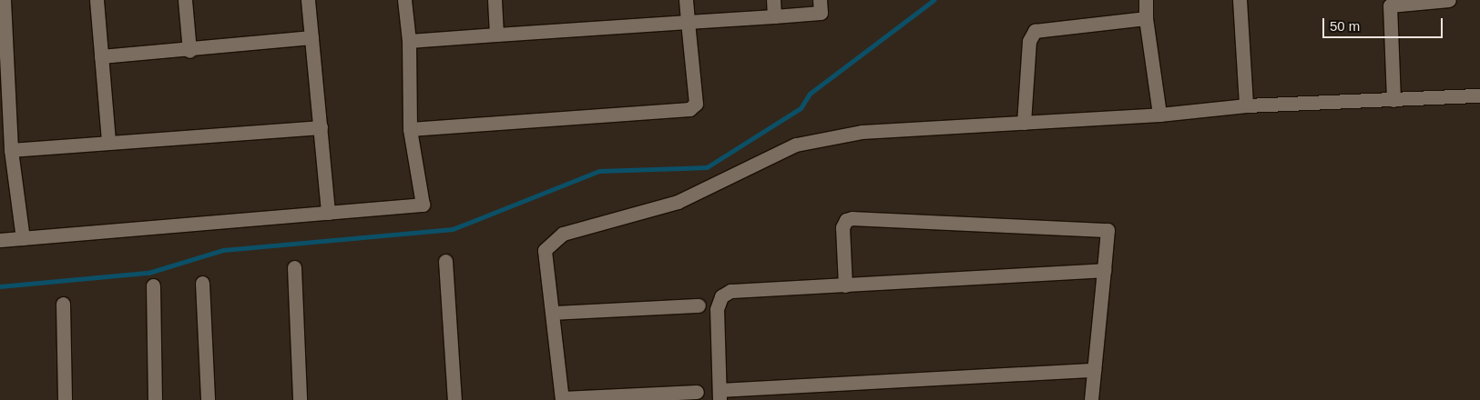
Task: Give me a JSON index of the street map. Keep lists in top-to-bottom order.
{
  "scale_bar": "50 m"
}
